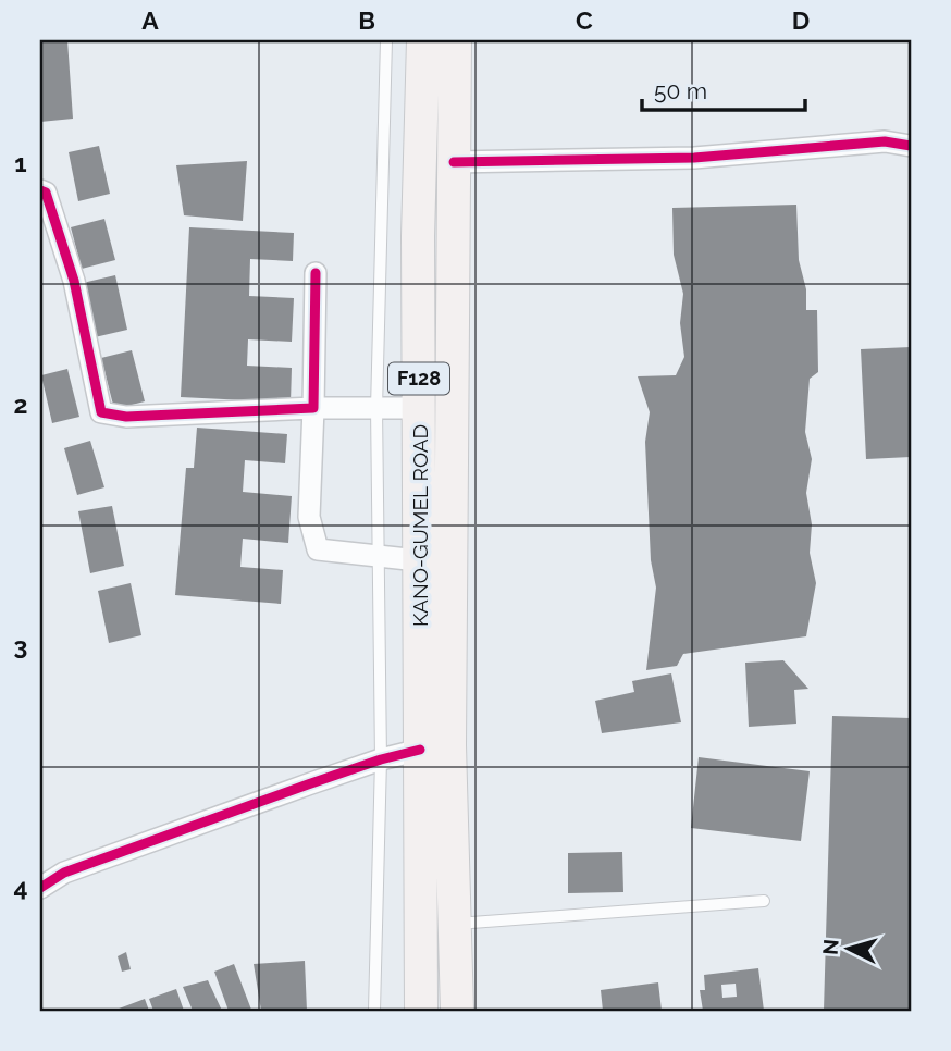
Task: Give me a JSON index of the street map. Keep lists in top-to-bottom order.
{
  "streets": {
    "main road": ["F128", "KANO-GUMEL ROAD"]
  },
  "scale_bar": "50 m",
  "north": "left",
  "grid": {
    "columns": [
      "A",
      "B",
      "C",
      "D"
    ],
    "rows": [
      "1",
      "2",
      "3",
      "4"
    ]
  }
}
